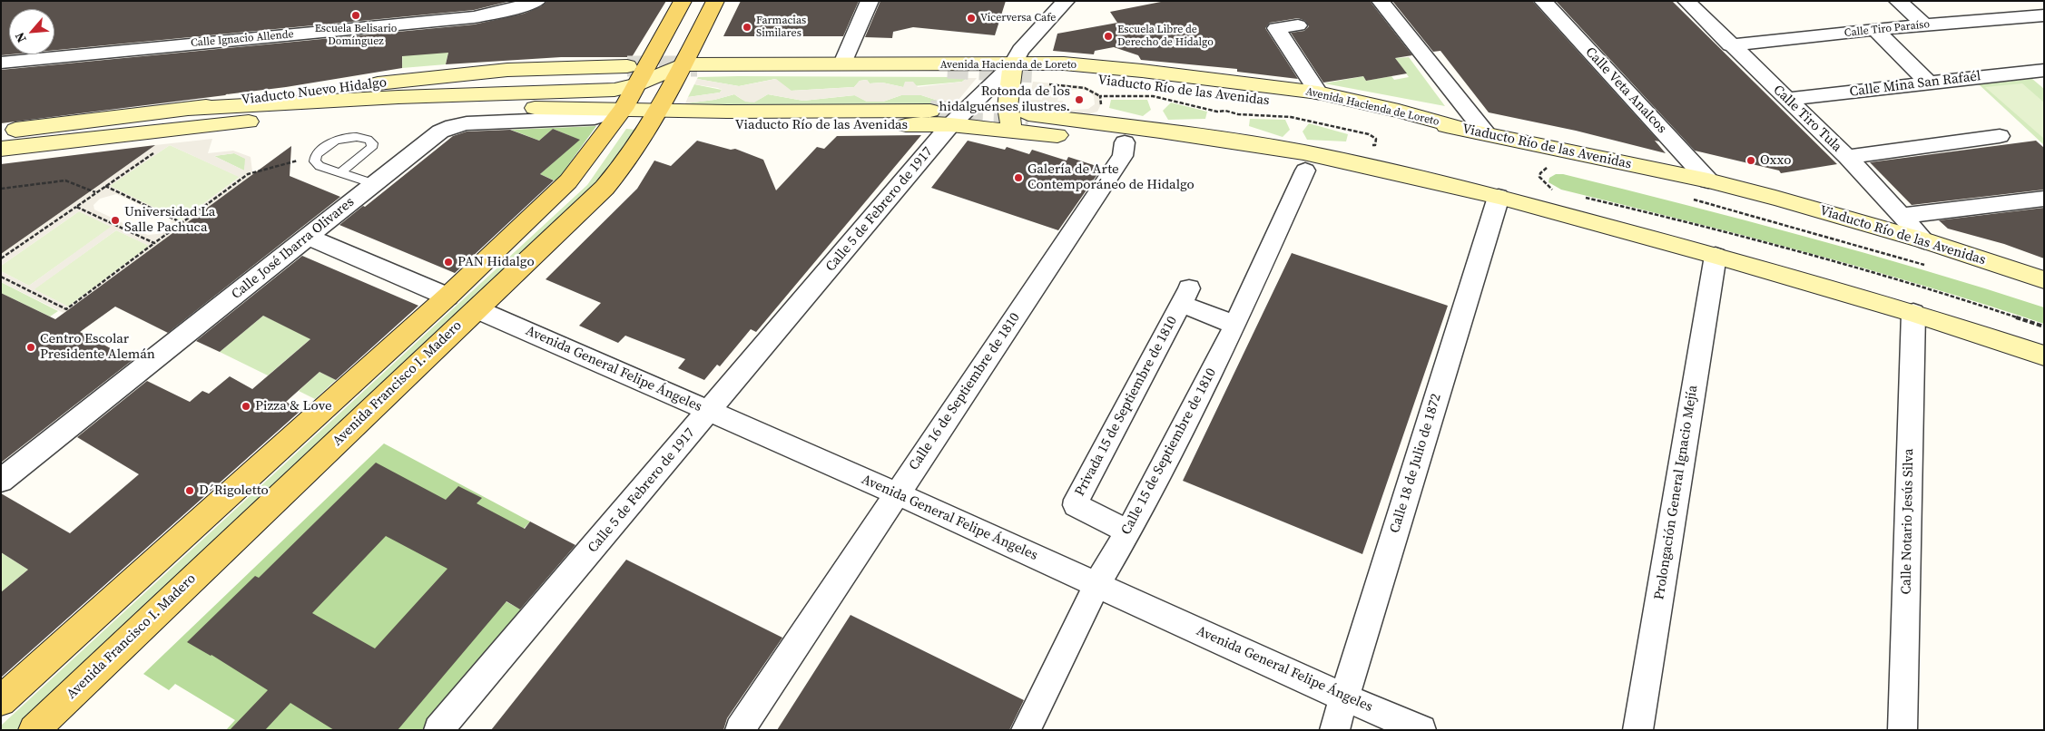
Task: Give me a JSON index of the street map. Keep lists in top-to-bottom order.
{
  "streets": {
    "main road": [
      "Avenida Hacienda de Loreto",
      "Viaducto Río de las Avenidas",
      "Viaducto Nuevo Hidalgo",
      "Avenida Francisco I. Madero"
    ],
    "street": [
      "Calle Tiro Paraíso",
      "Calle Ignacio Allende",
      "Calle Mina San Rafaél",
      "Calle Veta Analcos",
      "Calle Tiro Tula",
      "Calle 5 de Febrero de 1917",
      "Calle José Ibarra Olivares",
      "Avenida General Felipe Ángeles",
      "Calle 16 de Septiembre de 1810",
      "Privada 15 de Septiembre de 1810",
      "Calle 15 de Septiembre de 1810",
      "Calle 18 de Julio de 1872",
      "Prolongación General Ignacio Mejía",
      "Calle Notario Jesús Silva"
    ]
  },
  "crossings": [
    ["Calle Tiro Paraíso", "Calle Tiro Tula"],
    ["Avenida Hacienda de Loreto", "Viaducto Río de las Avenidas"],
    ["Avenida Hacienda de Loreto", "Calle 5 de Febrero de 1917"],
    ["Avenida Hacienda de Loreto", "Avenida Francisco I. Madero"],
    ["Calle Mina San Rafaél", "Calle Tiro Tula"],
    ["Viaducto Río de las Avenidas", "Calle Veta Analcos"],
    ["Viaducto Río de las Avenidas", "Viaducto Nuevo Hidalgo"],
    ["Viaducto Río de las Avenidas", "Calle Tiro Tula"],
    ["Viaducto Río de las Avenidas", "Calle 5 de Febrero de 1917"],
    ["Viaducto Río de las Avenidas", "Calle José Ibarra Olivares"],
    ["Viaducto Río de las Avenidas", "Avenida Francisco I. Madero"],
    ["Viaducto Río de las Avenidas", "Calle 16 de Septiembre de 1810"],
    ["Viaducto Río de las Avenidas", "Calle 15 de Septiembre de 1810"],
    ["Viaducto Río de las Avenidas", "Calle 18 de Julio de 1872"],
    ["Viaducto Río de las Avenidas", "Prolongación General Ignacio Mejía"],
    ["Viaducto Río de las Avenidas", "Calle Notario Jesús Silva"],
    ["Viaducto Nuevo Hidalgo", "Calle José Ibarra Olivares"],
    ["Viaducto Nuevo Hidalgo", "Avenida Francisco I. Madero"],
    ["Calle 5 de Febrero de 1917", "Avenida General Felipe Ángeles"],
    ["Calle José Ibarra Olivares", "Avenida Francisco I. Madero"],
    ["Avenida General Felipe Ángeles", "Avenida Francisco I. Madero"],
    ["Avenida General Felipe Ángeles", "Calle 16 de Septiembre de 1810"],
    ["Avenida General Felipe Ángeles", "Calle 15 de Septiembre de 1810"],
    ["Avenida General Felipe Ángeles", "Calle 18 de Julio de 1872"],
    ["Privada 15 de Septiembre de 1810", "Calle 15 de Septiembre de 1810"]
  ],
  "places": [
    "Escuela Belisario Domínguez",
    "Vicerversa Cafe",
    "Farmacias Similares",
    "Escuela Libre de Derecho de Hidalgo",
    "Rotonda de los hidalguenses ilustres.",
    "Oxxo",
    "Galería de Arte Contemporáneo de Hidalgo",
    "Universidad La Salle Pachuca",
    "PAN Hidalgo",
    "Centro Escolar Presidente Alemán",
    "Pizza & Love",
    "D´Rigoletto"
  ],
  "north": "bottom left"
}
